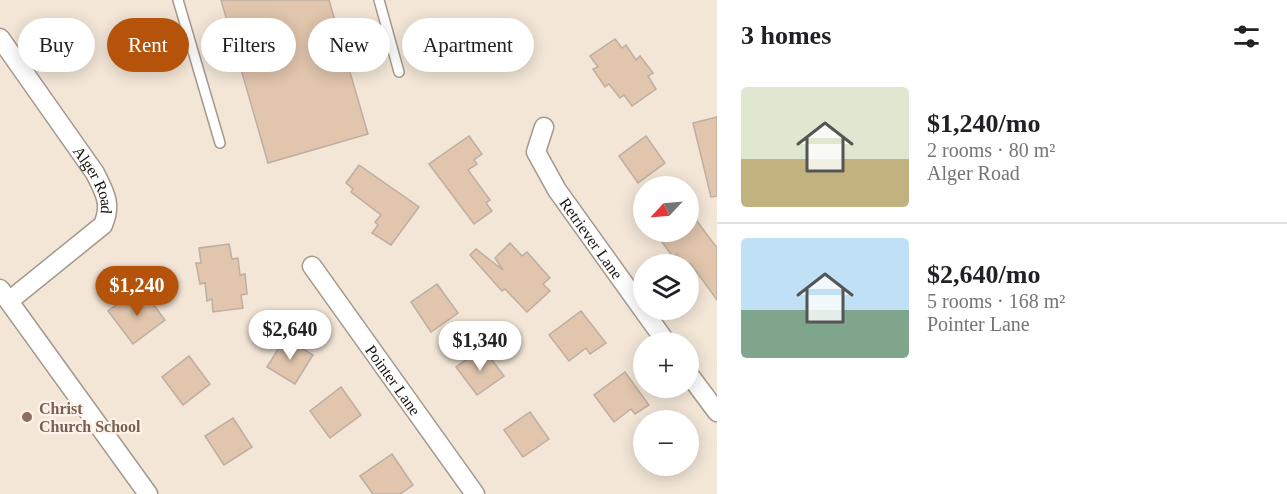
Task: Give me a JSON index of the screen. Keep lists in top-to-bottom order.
{
  "streets": {
    "street": ["Alger Road", "Retriever Lane", "Pointer Lane"]
  },
  "places": ["Christ Church School"],
  "north": "bottom left",
  "page": {
    "heading": "3 homes",
    "chip": [
      "Buy",
      "Rent",
      "Filters",
      "New",
      "Apartment"
    ],
    "list": [
      {
        "name": "$1,240/mo",
        "note": "2 rooms · 80 m² · Alger Road"
      },
      {
        "name": "$2,640/mo",
        "note": "5 rooms · 168 m² · Pointer Lane"
      }
    ],
    "map_buttons": ["+", "−"],
    "price": ["$1,240", "$2,640", "$1,340"]
  }
}
